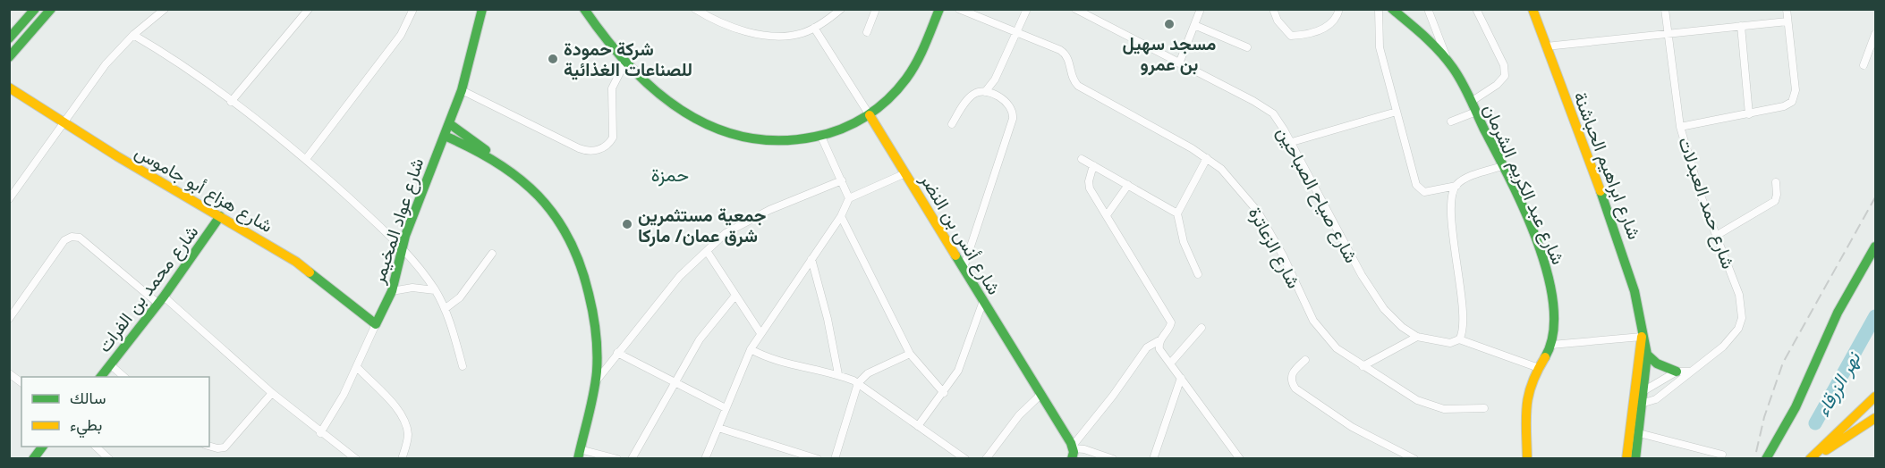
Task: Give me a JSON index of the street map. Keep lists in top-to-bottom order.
{
  "streets": {
    "main road": [
      "شارع ابراهيم الحباشنة",
      "شارع عبد الكريم الشرمان",
      "شارع هزاع أبو جاموس",
      "شارع عواد المخيمر",
      "شارع أنس بن النضر",
      "شارع محمد بن الفرات"
    ],
    "street": ["شارع صياح الصباحين", "شارع حمد العبدلات", "شارع الزعاترة"]
  },
  "crossings": [
    ["شارع ابراهيم الحباشنة", "شارع حمد العبدلات"],
    ["شارع عبد الكريم الشرمان", "شارع صياح الصباحين"],
    ["شارع هزاع أبو جاموس", "شارع عواد المخيمر"],
    ["شارع هزاع أبو جاموس", "شارع محمد بن الفرات"]
  ],
  "districts": ["حمزة"],
  "water": ["نهر الزرقاء"],
  "places": ["مسجد سهيل بن عمرو", "شركة حمودة للصناعات الغذائية", "جمعية مستثمرين شرق عمان/ ماركا"],
  "legend": ["سالك", "بطيء"]
}
